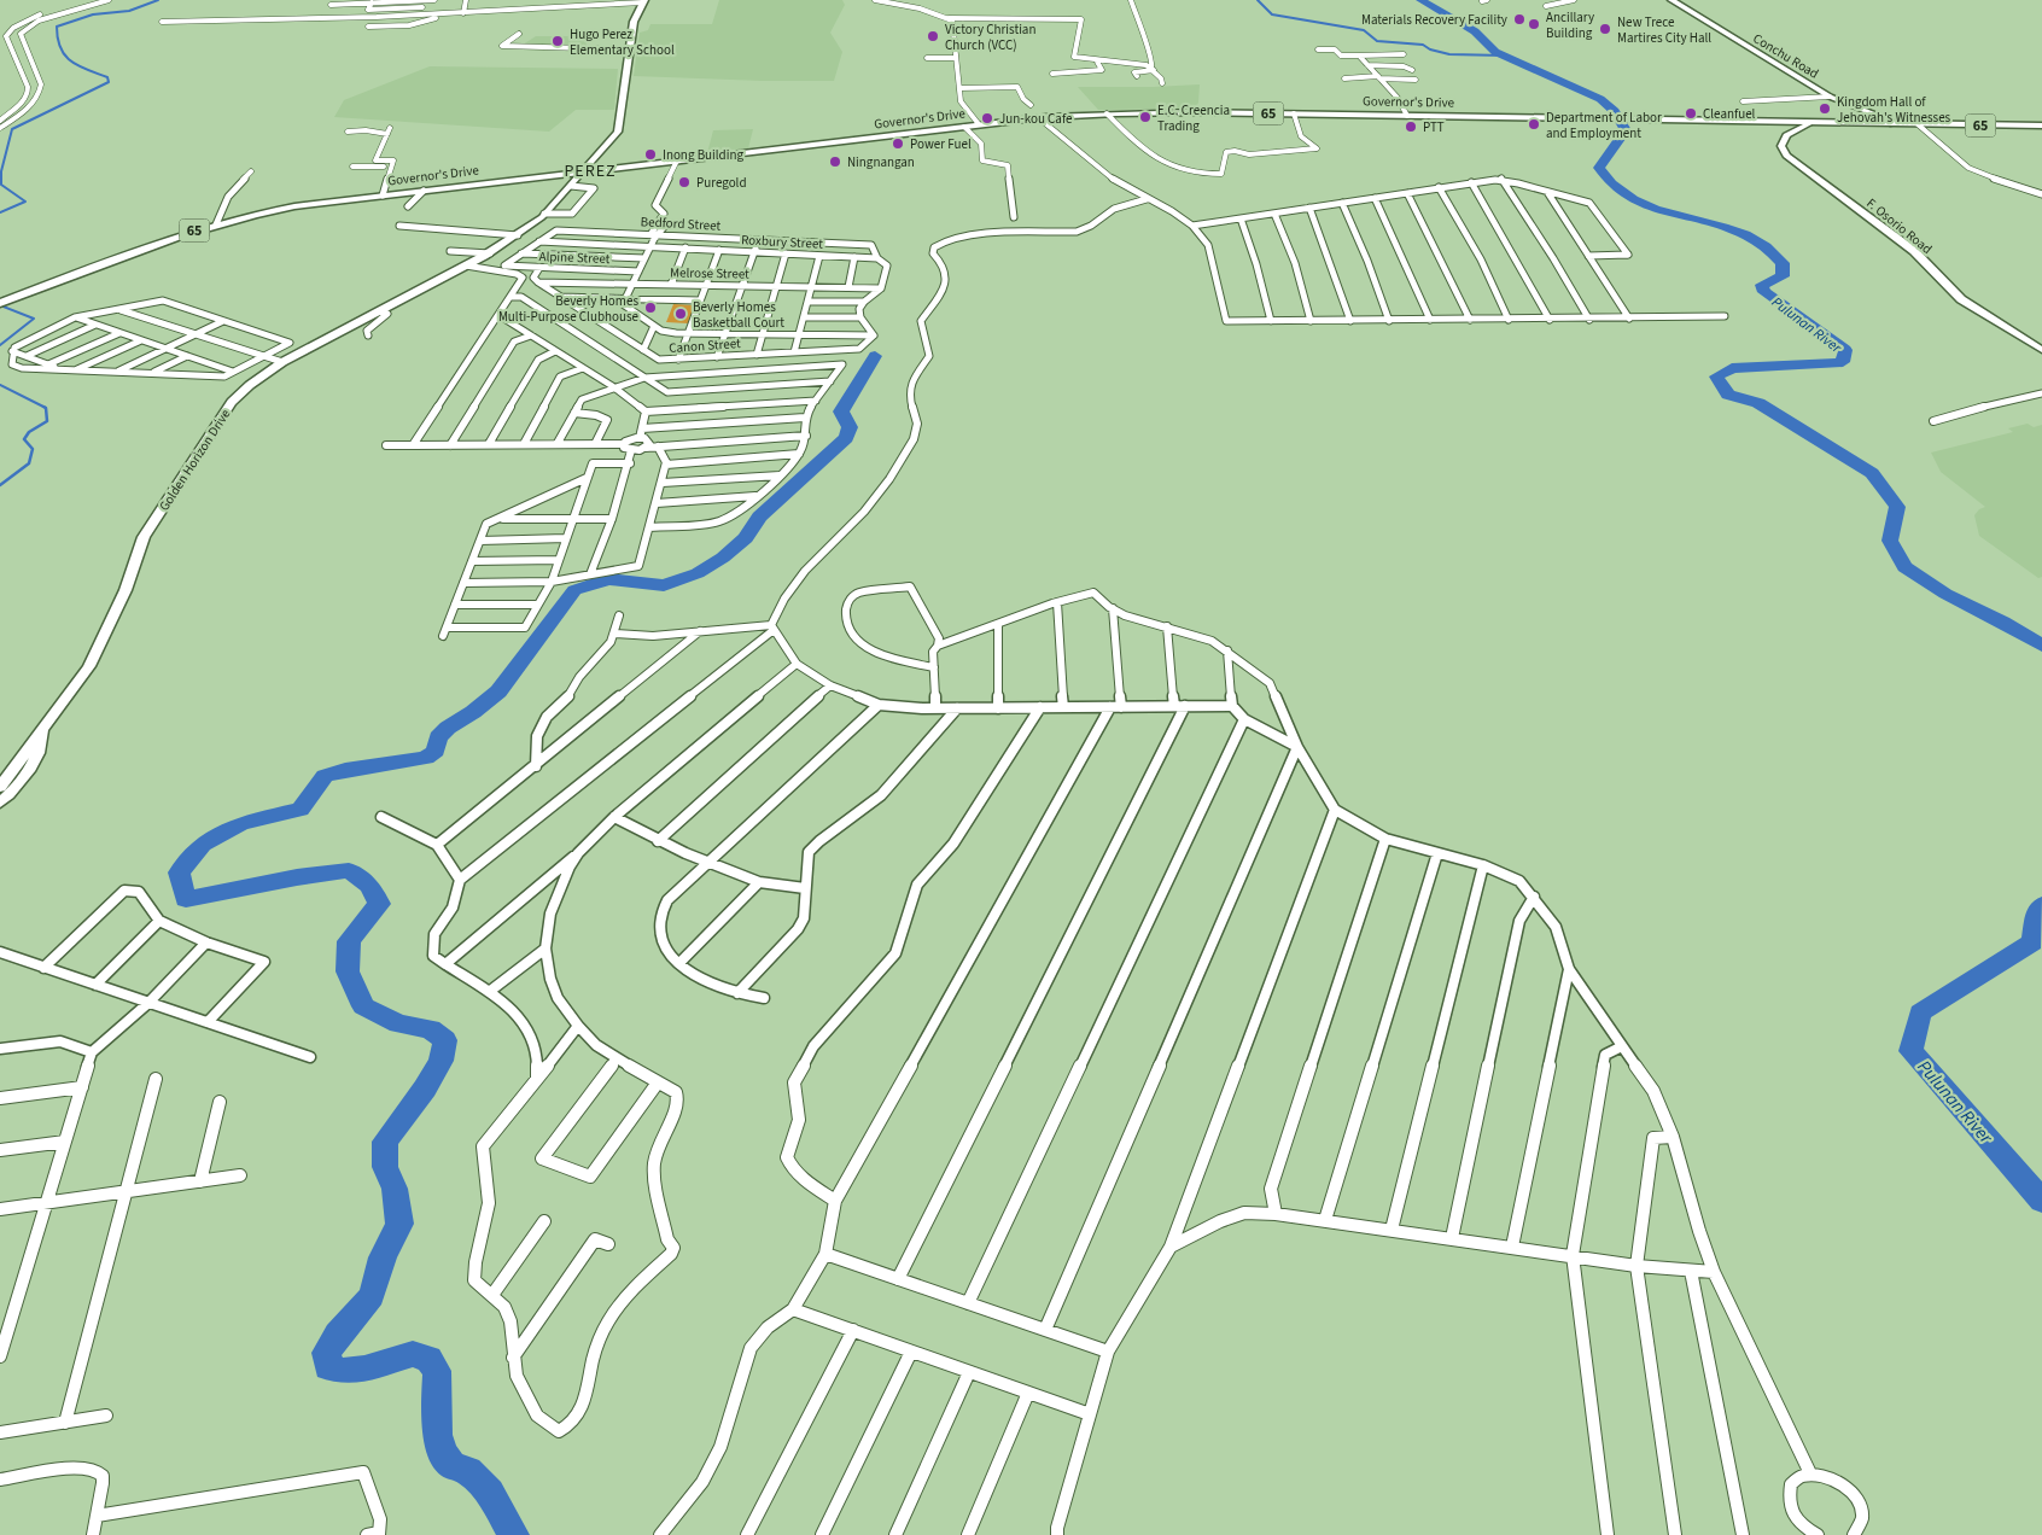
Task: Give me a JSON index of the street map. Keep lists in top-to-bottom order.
{
  "streets": {
    "main road": ["Governor's Drive", "65"],
    "street": [
      "Conchu Road",
      "Bedford Street",
      "F. Osorio Road",
      "Roxbury Street",
      "Alpine Street",
      "Melrose Street",
      "Canon Street",
      "Golden Horizon Drive"
    ]
  },
  "crossings": [
    ["Conchu Road", "Governor's Drive"],
    ["Governor's Drive", "Golden Horizon Drive"],
    ["Bedford Street", "Roxbury Street"],
    ["Bedford Street", "Alpine Street"],
    ["Melrose Street", "Canon Street"]
  ],
  "districts": ["PEREZ"],
  "water": ["Pulunan River"],
  "places": [
    "Materials Recovery Facility",
    "Ancillary Building",
    "New Trece Martires City Hall",
    "Victory Christian Church (VCC)",
    "Hugo Perez Elementary School",
    "Kingdom Hall of Jehovah's Witnesses",
    "Cleanfuel",
    "E.C. Creencia Trading",
    "Jun-kou Cafe",
    "Department of Labor and Employment",
    "PTT",
    "Power Fuel",
    "Inong Building",
    "Ningnangan",
    "Puregold",
    "Beverly Homes Multi-Purpose Clubhouse",
    "Beverly Homes Basketball Court"
  ]
}
